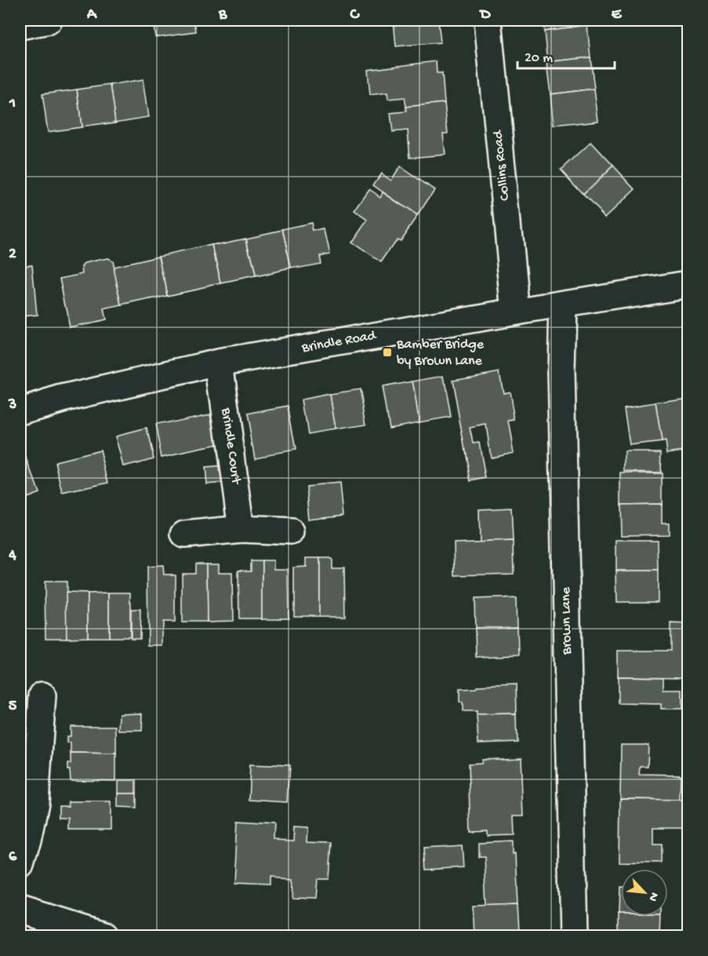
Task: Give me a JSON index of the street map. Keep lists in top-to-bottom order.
{
  "streets": {
    "street": [
      "Collins Road",
      "Brindle Road",
      "Brindle Court",
      "Brown Lane"
    ]
  },
  "crossings": [
    ["Collins Road", "Brindle Road"],
    ["Brindle Road", "Brindle Court"],
    ["Brindle Road", "Brown Lane"]
  ],
  "places": {
    "transit": ["Bamber Bridge by Brown Lane"]
  },
  "scale_bar": "20 m",
  "north": "bottom right",
  "grid": {
    "columns": [
      "A",
      "B",
      "C",
      "D",
      "E"
    ],
    "rows": [
      "1",
      "2",
      "3",
      "4",
      "5",
      "6"
    ]
  }
}
